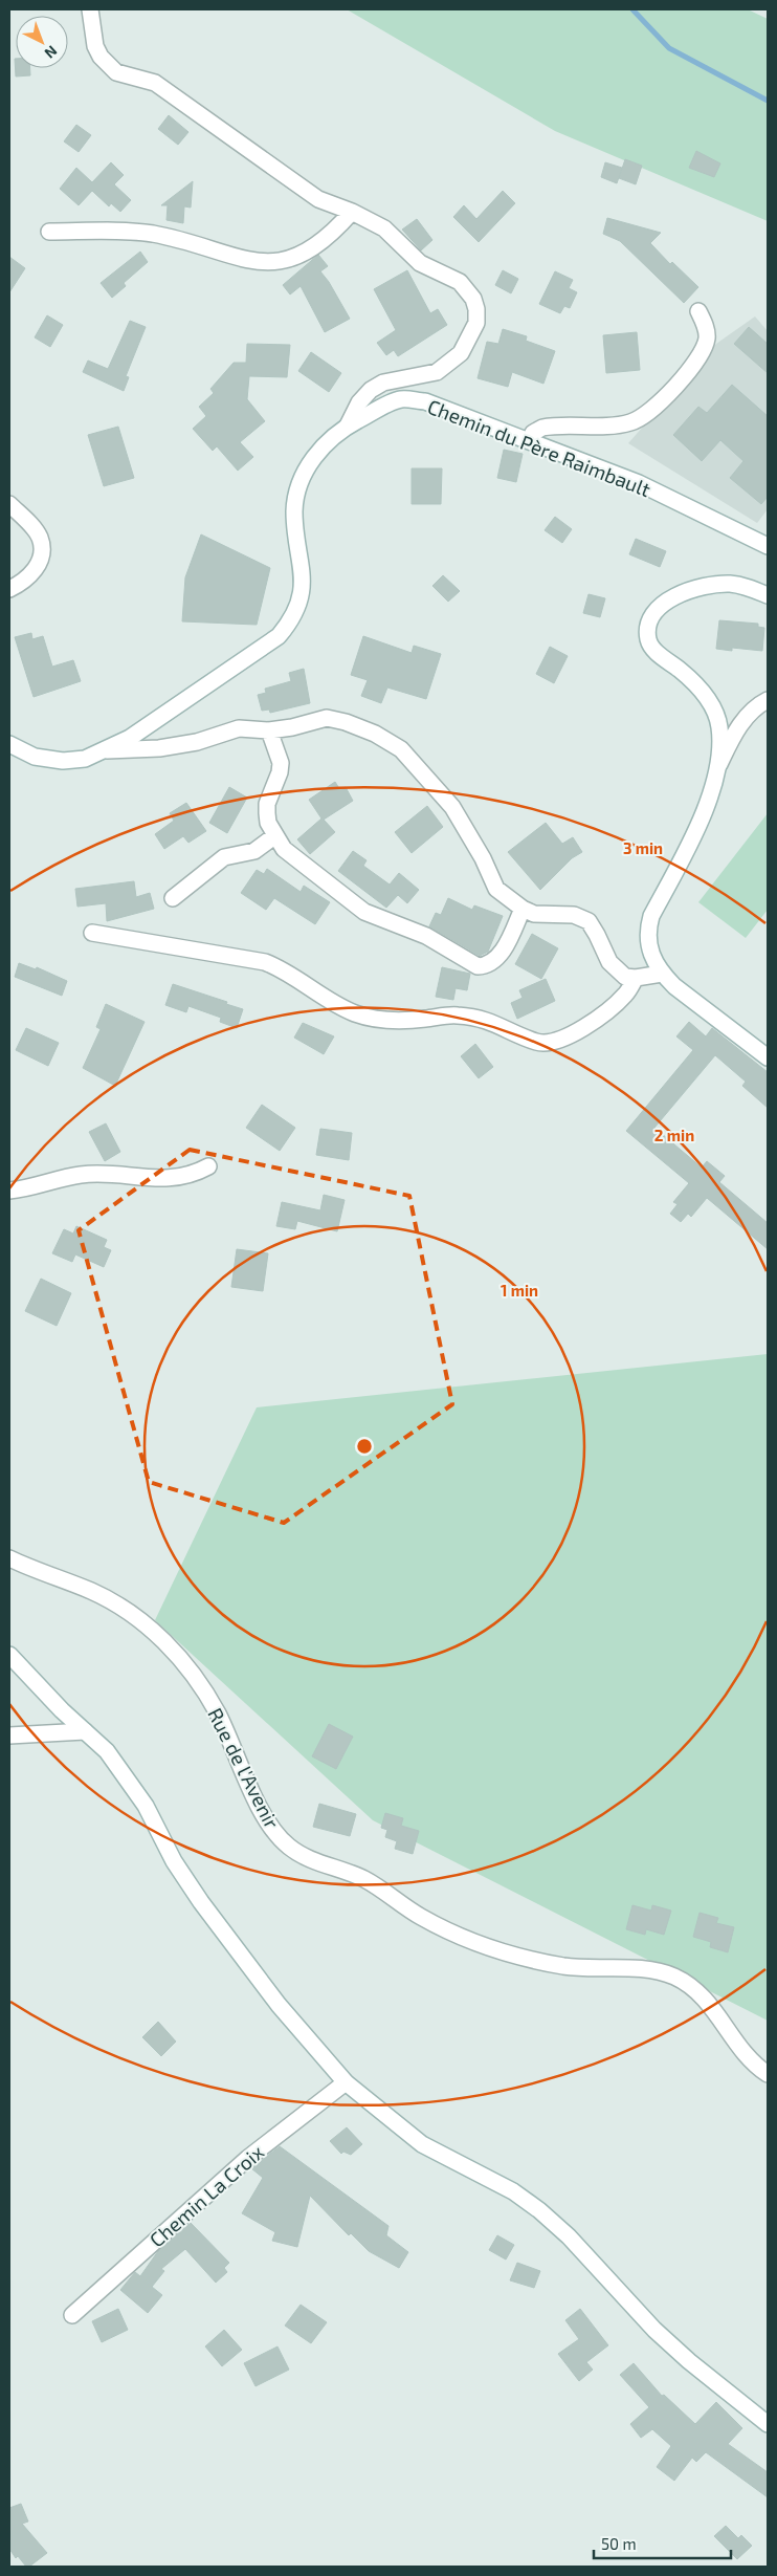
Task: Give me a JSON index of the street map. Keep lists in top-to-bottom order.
{
  "streets": {
    "street": ["Chemin du Père Raimbault", "Rue de l'Avenir", "Chemin La Croix"]
  },
  "scale_bar": "50 m",
  "north": "bottom right",
  "rings": ["3 min", "2 min", "1 min"]
}
